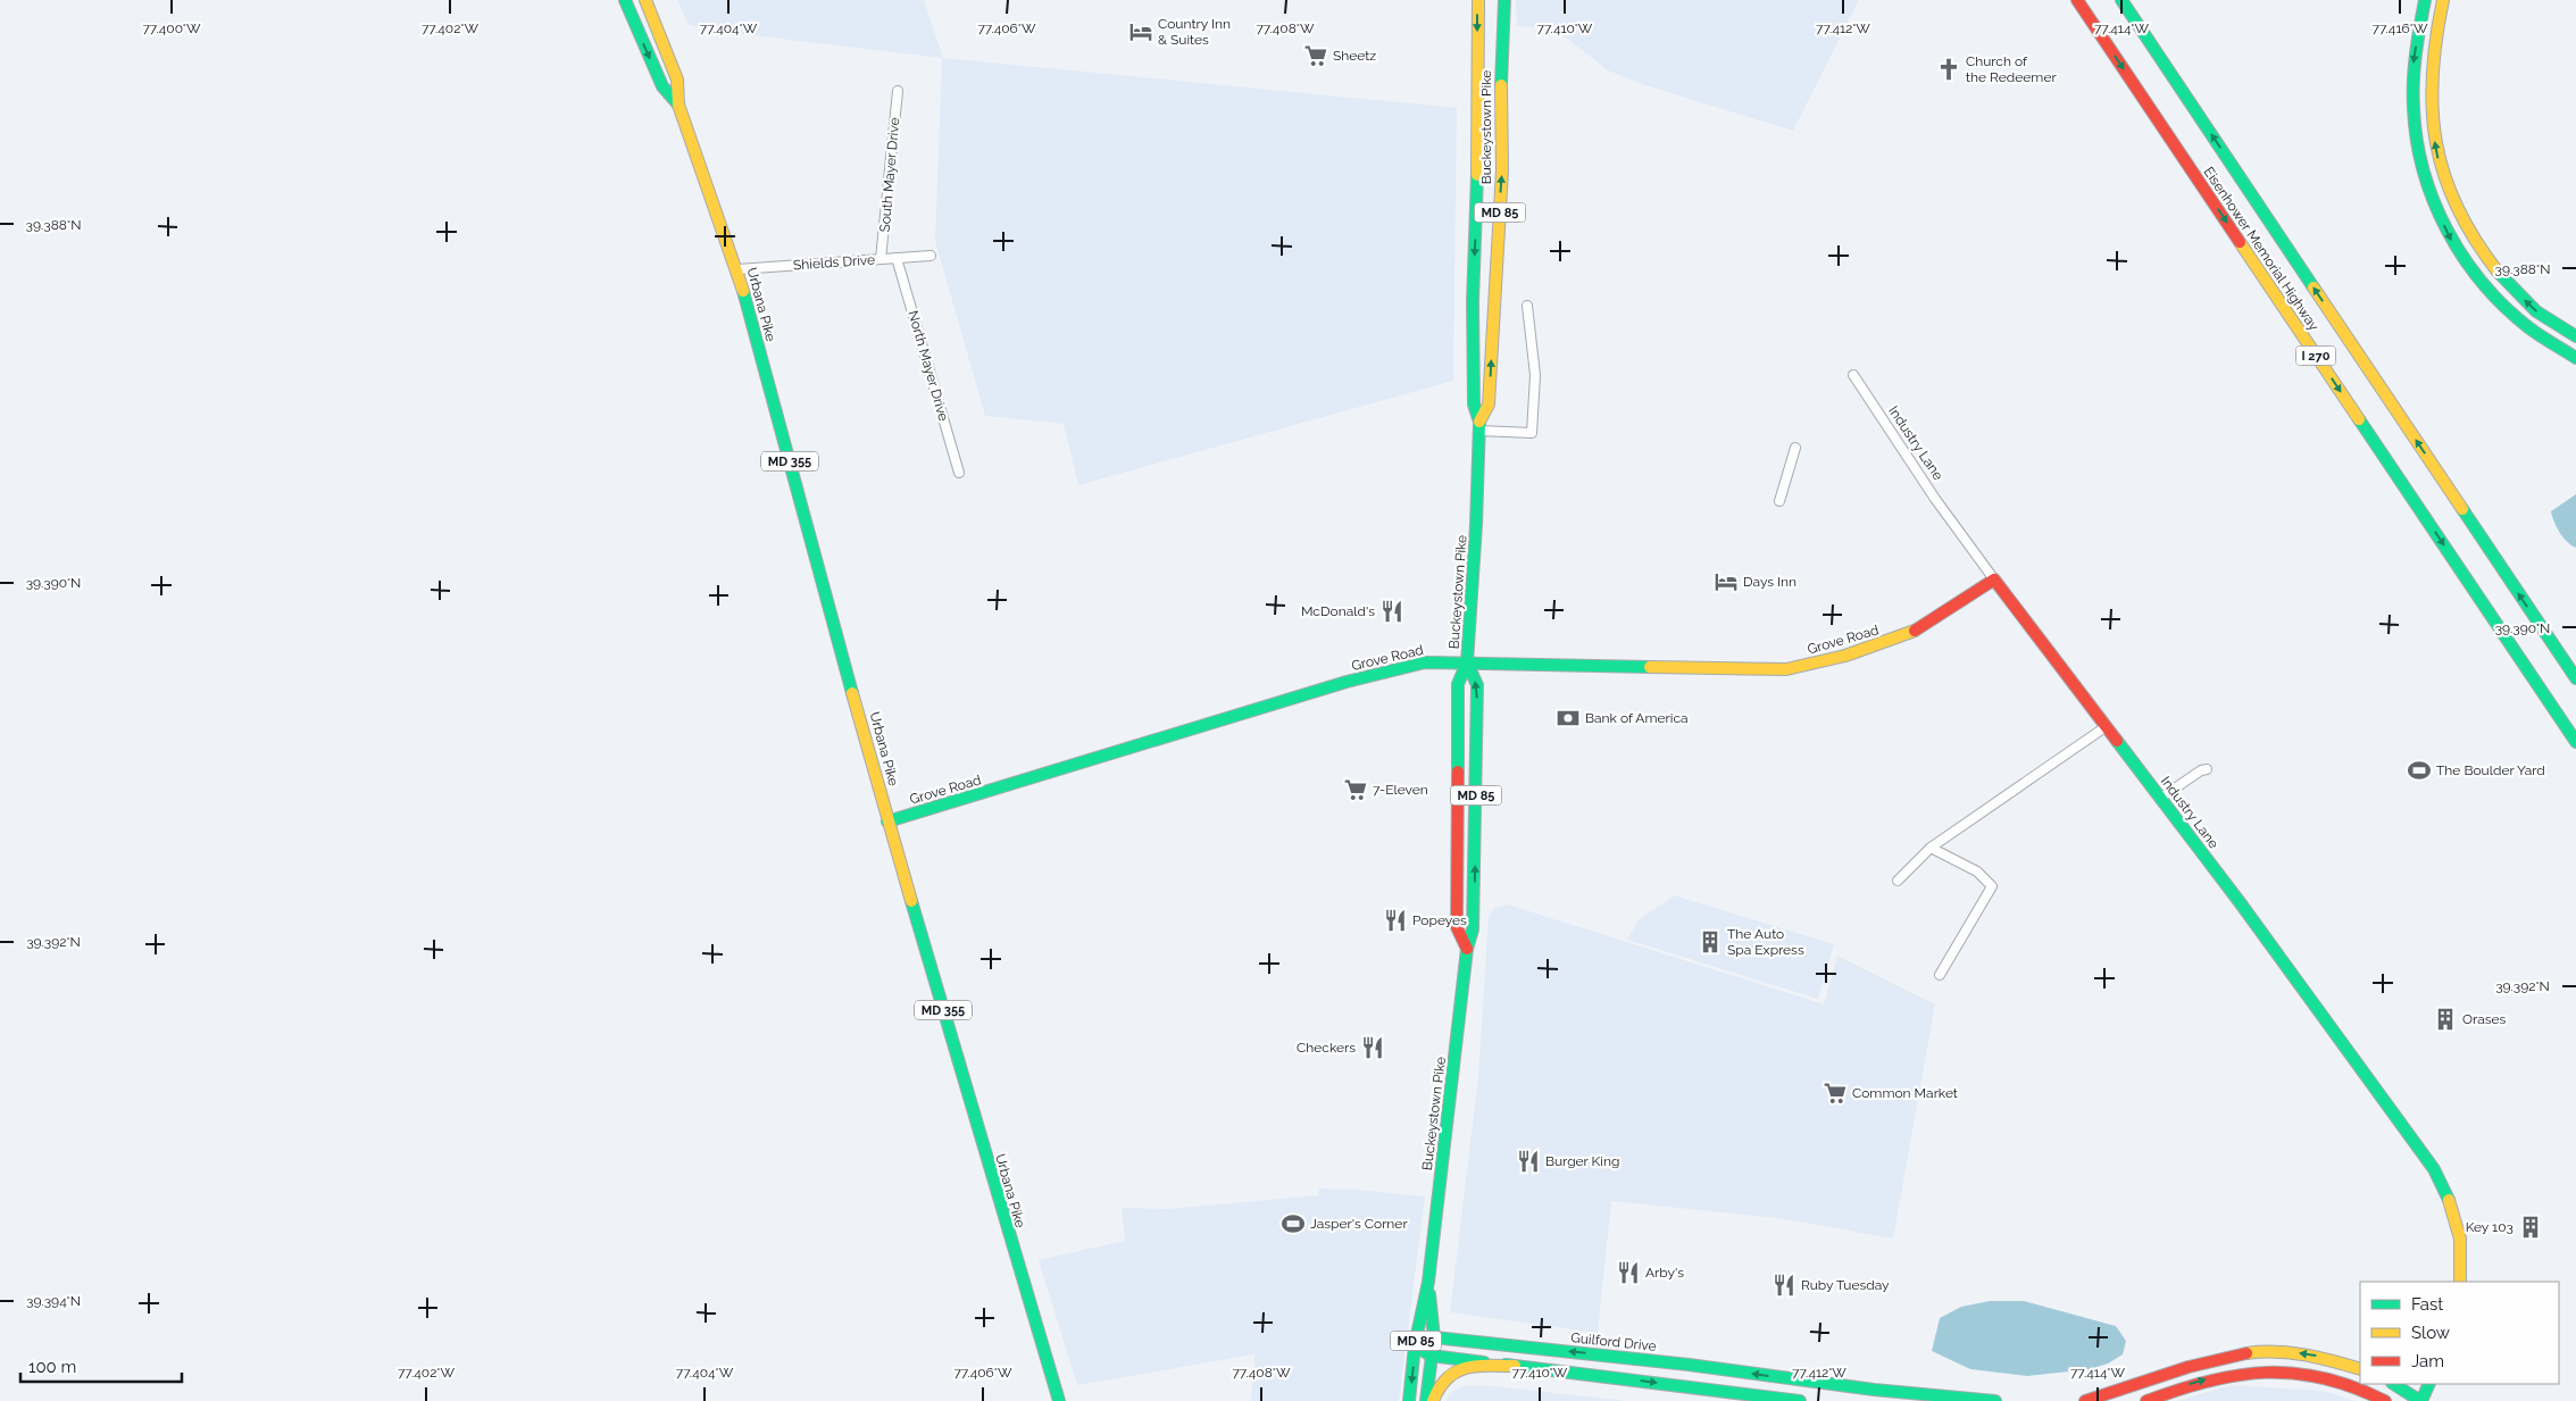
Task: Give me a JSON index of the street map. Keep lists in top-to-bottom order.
{
  "streets": {
    "main road": [
      "Buckeystown Pike",
      "MD 85",
      "Eisenhower Memorial Highway",
      "Urbana Pike",
      "I 270",
      "Industry Lane",
      "MD 355",
      "Grove Road",
      "Guilford Drive"
    ],
    "street": ["South Mayer Drive", "Shields Drive", "North Mayer Drive"]
  },
  "crossings": [
    ["Buckeystown Pike", "Grove Road"],
    ["Buckeystown Pike", "Guilford Drive"],
    ["South Mayer Drive", "Shields Drive"],
    ["Shields Drive", "Urbana Pike"],
    ["Shields Drive", "North Mayer Drive"],
    ["Urbana Pike", "Grove Road"],
    ["Industry Lane", "Grove Road"]
  ],
  "places": {
    "hotel": ["Country Inn & Suites", "Days Inn"],
    "supermarket": ["Sheetz", "7-Eleven", "Common Market"],
    "church": ["Church of the Redeemer"],
    "restaurant": [
      "McDonald's",
      "Popeyes",
      "Checkers",
      "Burger King",
      "Arby's",
      "Ruby Tuesday"
    ],
    "bank": ["Bank of America"],
    "sports": ["The Boulder Yard", "Jasper's Corner"],
    "building": ["The Auto Spa Express", "Orases", "Key 103"]
  },
  "legend": ["Fast", "Slow", "Jam"],
  "scale_bar": "100 m",
  "coordinates": [
    "77.400°W",
    "77.402°W",
    "77.404°W",
    "77.406°W",
    "77.408°W",
    "77.410°W",
    "77.412°W",
    "77.414°W",
    "77.416°W",
    "39.388°N",
    "39.390°N",
    "39.392°N",
    "39.394°N"
  ]
}
